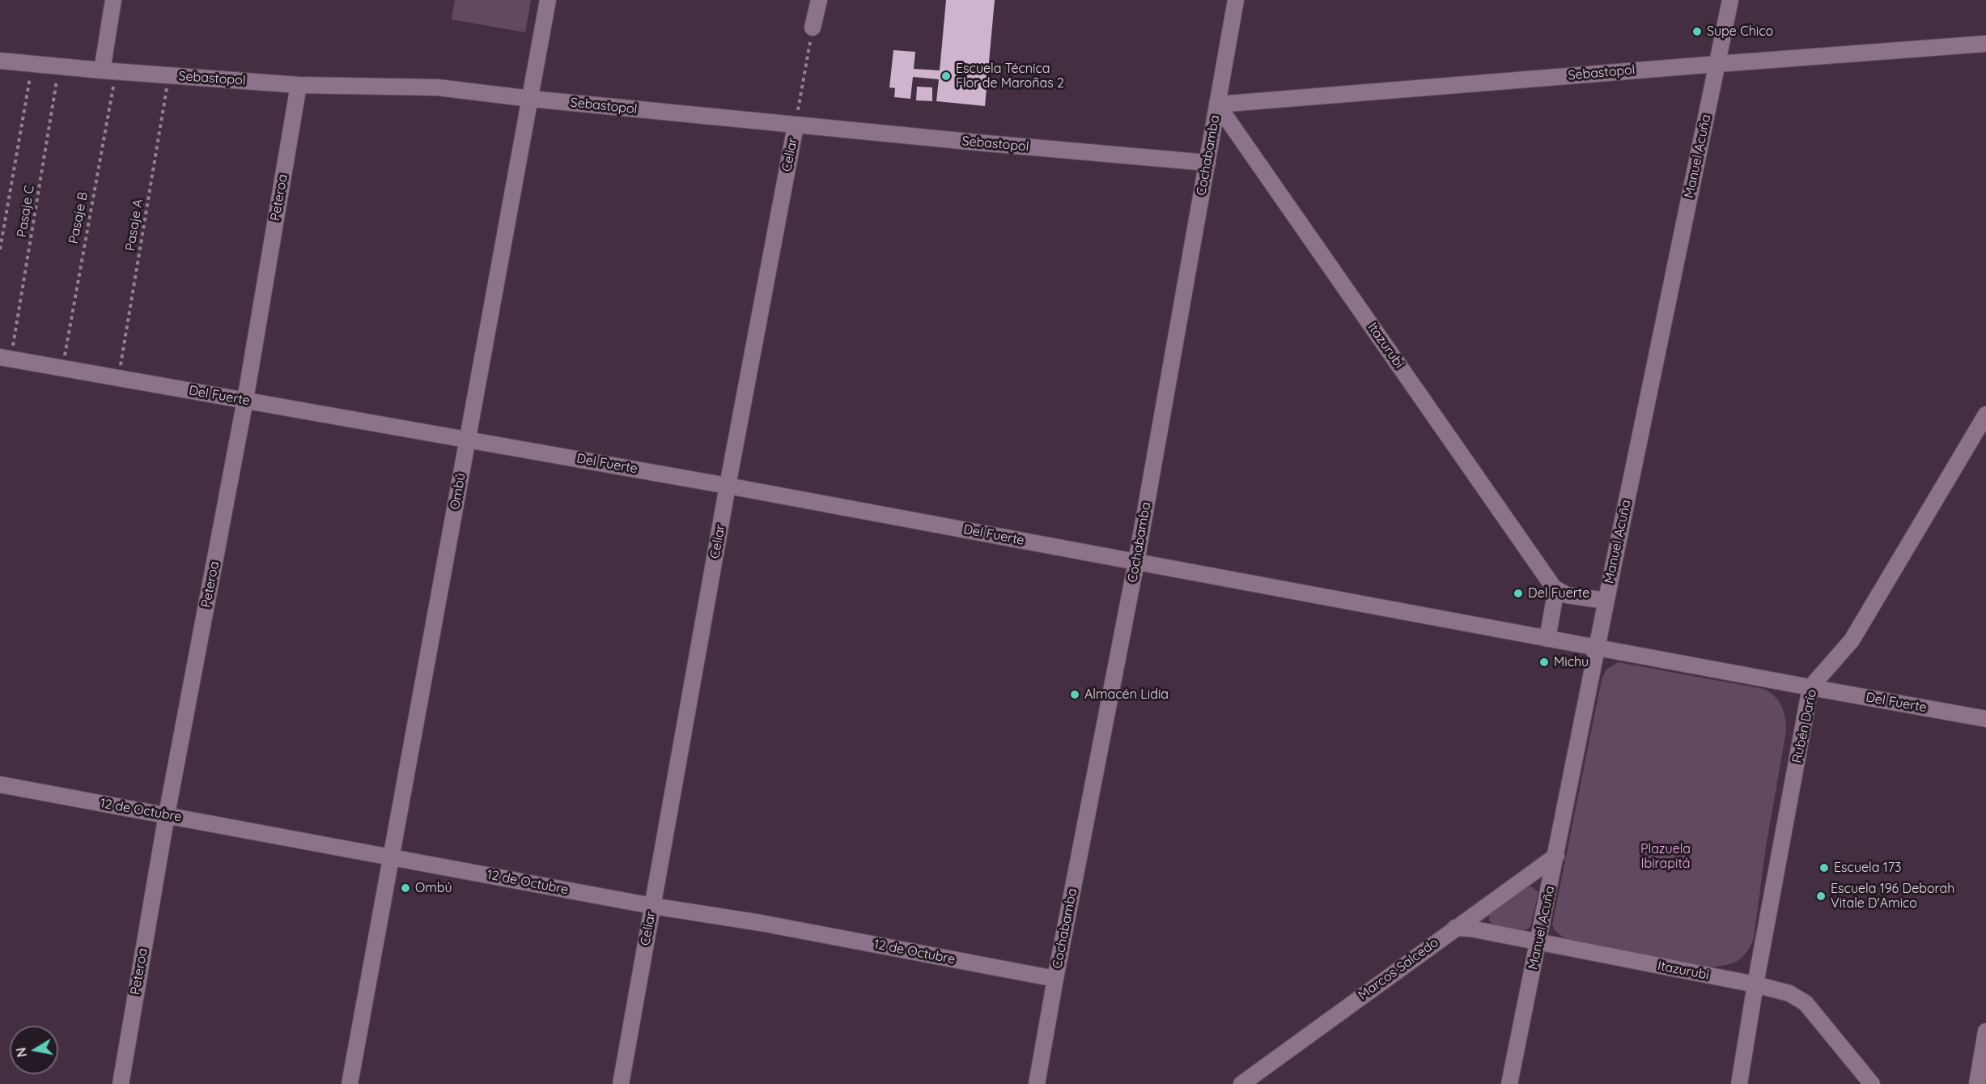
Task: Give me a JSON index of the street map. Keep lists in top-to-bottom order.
{
  "streets": {
    "street": [
      "Sebastopol",
      "Celiar",
      "Cochabamba",
      "Manuel Acuña",
      "Peteroa",
      "Itazurubi",
      "Del Fuerte",
      "Ombú",
      "Rubén Darío",
      "12 de Octubre",
      "Marcos Salcedo"
    ],
    "path": ["Pasaje C", "Pasaje B", "Pasaje A"]
  },
  "crossings": [
    ["Sebastopol", "Celiar"],
    ["Sebastopol", "Cochabamba"],
    ["Sebastopol", "Manuel Acuña"],
    ["Sebastopol", "Peteroa"],
    ["Sebastopol", "Pasaje C"],
    ["Sebastopol", "Pasaje B"],
    ["Sebastopol", "Pasaje A"],
    ["Sebastopol", "Itazurubi"],
    ["Sebastopol", "Ombú"],
    ["Celiar", "Del Fuerte"],
    ["Celiar", "12 de Octubre"],
    ["Cochabamba", "Itazurubi"],
    ["Cochabamba", "Del Fuerte"],
    ["Cochabamba", "12 de Octubre"],
    ["Manuel Acuña", "Itazurubi"],
    ["Manuel Acuña", "Del Fuerte"],
    ["Manuel Acuña", "Marcos Salcedo"],
    ["Peteroa", "Del Fuerte"],
    ["Peteroa", "12 de Octubre"],
    ["Pasaje C", "Del Fuerte"],
    ["Pasaje B", "Del Fuerte"],
    ["Pasaje A", "Del Fuerte"],
    ["Itazurubi", "Rubén Darío"],
    ["Itazurubi", "Marcos Salcedo"],
    ["Del Fuerte", "Ombú"],
    ["Del Fuerte", "Rubén Darío"],
    ["Ombú", "12 de Octubre"]
  ],
  "parks": ["Plazuela Ibirapitá"],
  "places": [
    "Supe Chico",
    "Escuela Técnica Flor de Maroñas 2",
    "Del Fuerte",
    "Michu",
    "Almacén Lidia",
    "Escuela 173",
    "Ombú",
    "Escuela 196 Deborah Vitale D'Amico"
  ],
  "north": "left"
}
